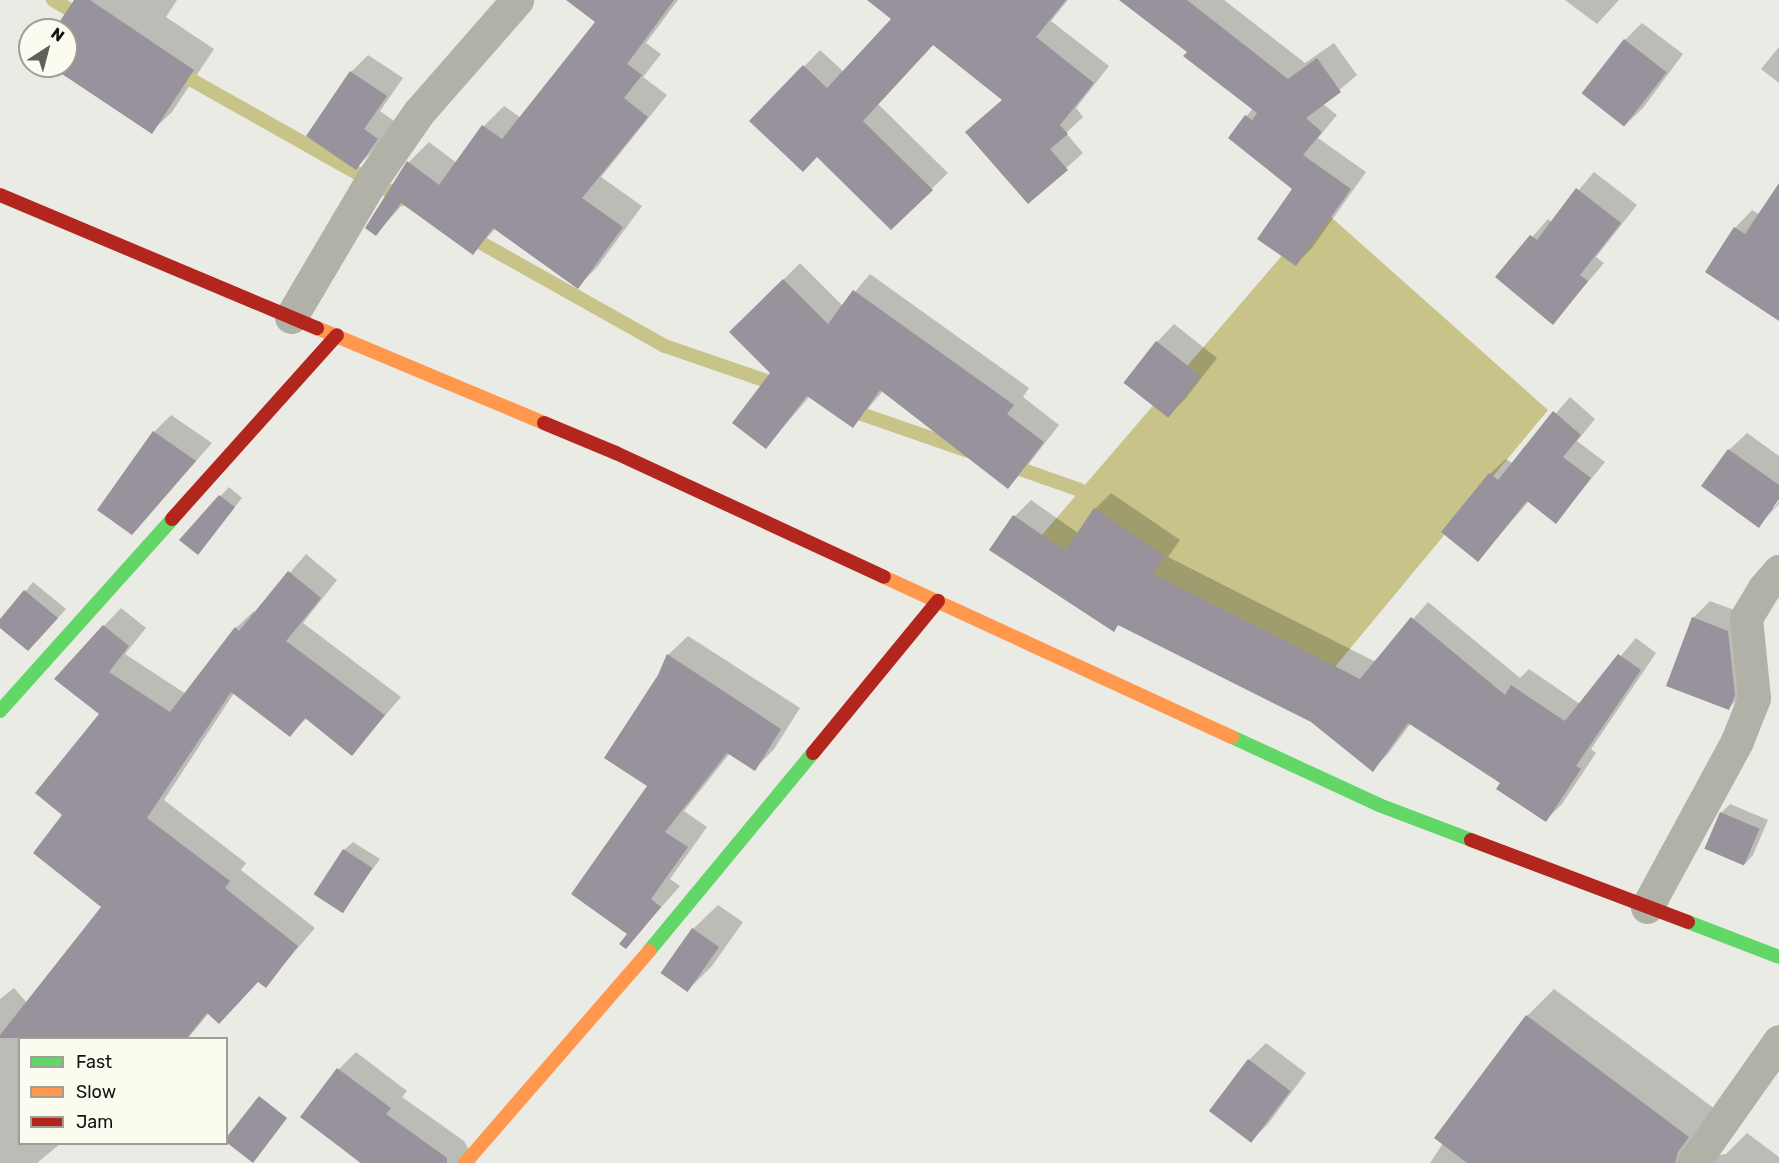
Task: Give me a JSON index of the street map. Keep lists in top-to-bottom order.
{
  "legend": ["Fast", "Slow", "Jam"],
  "north": "top right"
}
